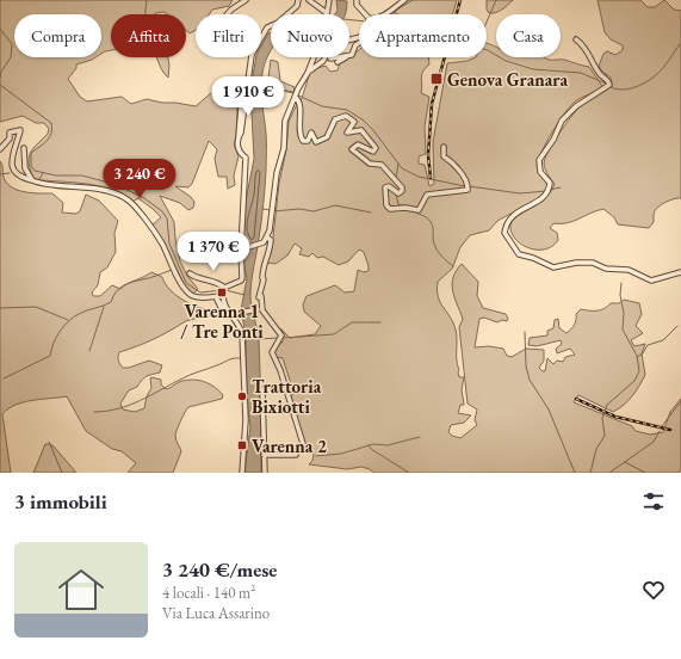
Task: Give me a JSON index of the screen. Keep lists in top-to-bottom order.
{
  "places": {
    "transit": ["Genova Granara", "Varenna 1 / Tre Ponti", "Varenna 2"],
    "other": ["Trattoria Bixiotti"]
  },
  "page": {
    "chip": [
      "Compra",
      "Affitta",
      "Filtri",
      "Nuovo",
      "Appartamento",
      "Casa"
    ],
    "price": ["1 910 €", "3 240 €", "1 370 €"],
    "heading": "3 immobili",
    "list": [
      {
        "name": "3 240 €/mese",
        "note": "4 locali · 140 m² · Via Luca Assarino"
      }
    ]
  }
}
